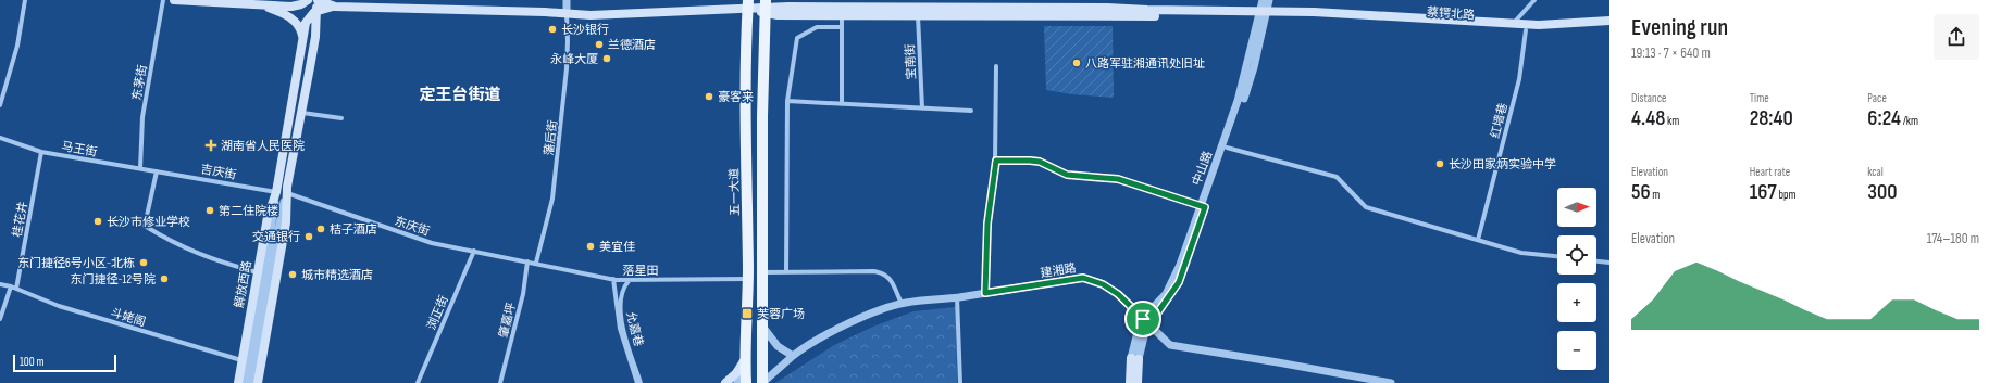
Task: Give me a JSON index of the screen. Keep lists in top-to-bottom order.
{
  "streets": {
    "main road": ["蔡锷北路", "五一大道", "解放西路"],
    "street": [
      "宝南街",
      "东茅街",
      "红墙巷",
      "藩后街",
      "马王街",
      "中山路",
      "吉庆街",
      "桂花井",
      "东庆街",
      "落星田",
      "建湘路",
      "浏正街",
      "斗姥阁",
      "肇嘉坪",
      "允嘉巷"
    ]
  },
  "crossings": [
    ["蔡锷北路", "红墙巷"],
    ["蔡锷北路", "中山路"],
    ["东茅街", "马王街"],
    ["藩后街", "东庆街"],
    ["藩后街", "落星田"],
    ["马王街", "吉庆街"],
    ["马王街", "桂花井"],
    ["中山路", "建湘路"],
    ["吉庆街", "解放西路"],
    ["五一大道", "落星田"],
    ["桂花井", "斗姥阁"],
    ["东庆街", "落星田"],
    ["东庆街", "解放西路"],
    ["东庆街", "浏正街"],
    ["东庆街", "肇嘉坪"],
    ["落星田", "允嘉巷"],
    ["解放西路", "斗姥阁"]
  ],
  "districts": ["定王台街道"],
  "places": {
    "other": [
      "长沙银行",
      "兰德酒店",
      "永峰大厦",
      "八路军驻湘通讯处旧址",
      "豪客来",
      "长沙田家炳实验中学",
      "第二住院楼",
      "长沙市修业学校",
      "桔子酒店",
      "交通银行",
      "美宜佳",
      "东门捷径6号小区-北栋",
      "城市精选酒店",
      "东门捷径-12号院"
    ],
    "health": ["湖南省人民医院"],
    "transit": ["芙蓉广场"]
  },
  "scale_bar": "100 m",
  "north": "right",
  "page": {
    "heading": ["Evening run", "19:13 · 7 × 640 m"],
    "stats": [
      ["Distance", "4.48 km"],
      ["Time", "28:40"],
      ["Pace", "6:24 /km"],
      ["Elevation", "56 m"],
      ["Heart rate", "167 bpm"],
      ["kcal", "300"]
    ],
    "map_buttons": ["+", "−"],
    "chart": ["Elevation", "174–180 m"],
    "scale": "100 m"
  }
}
